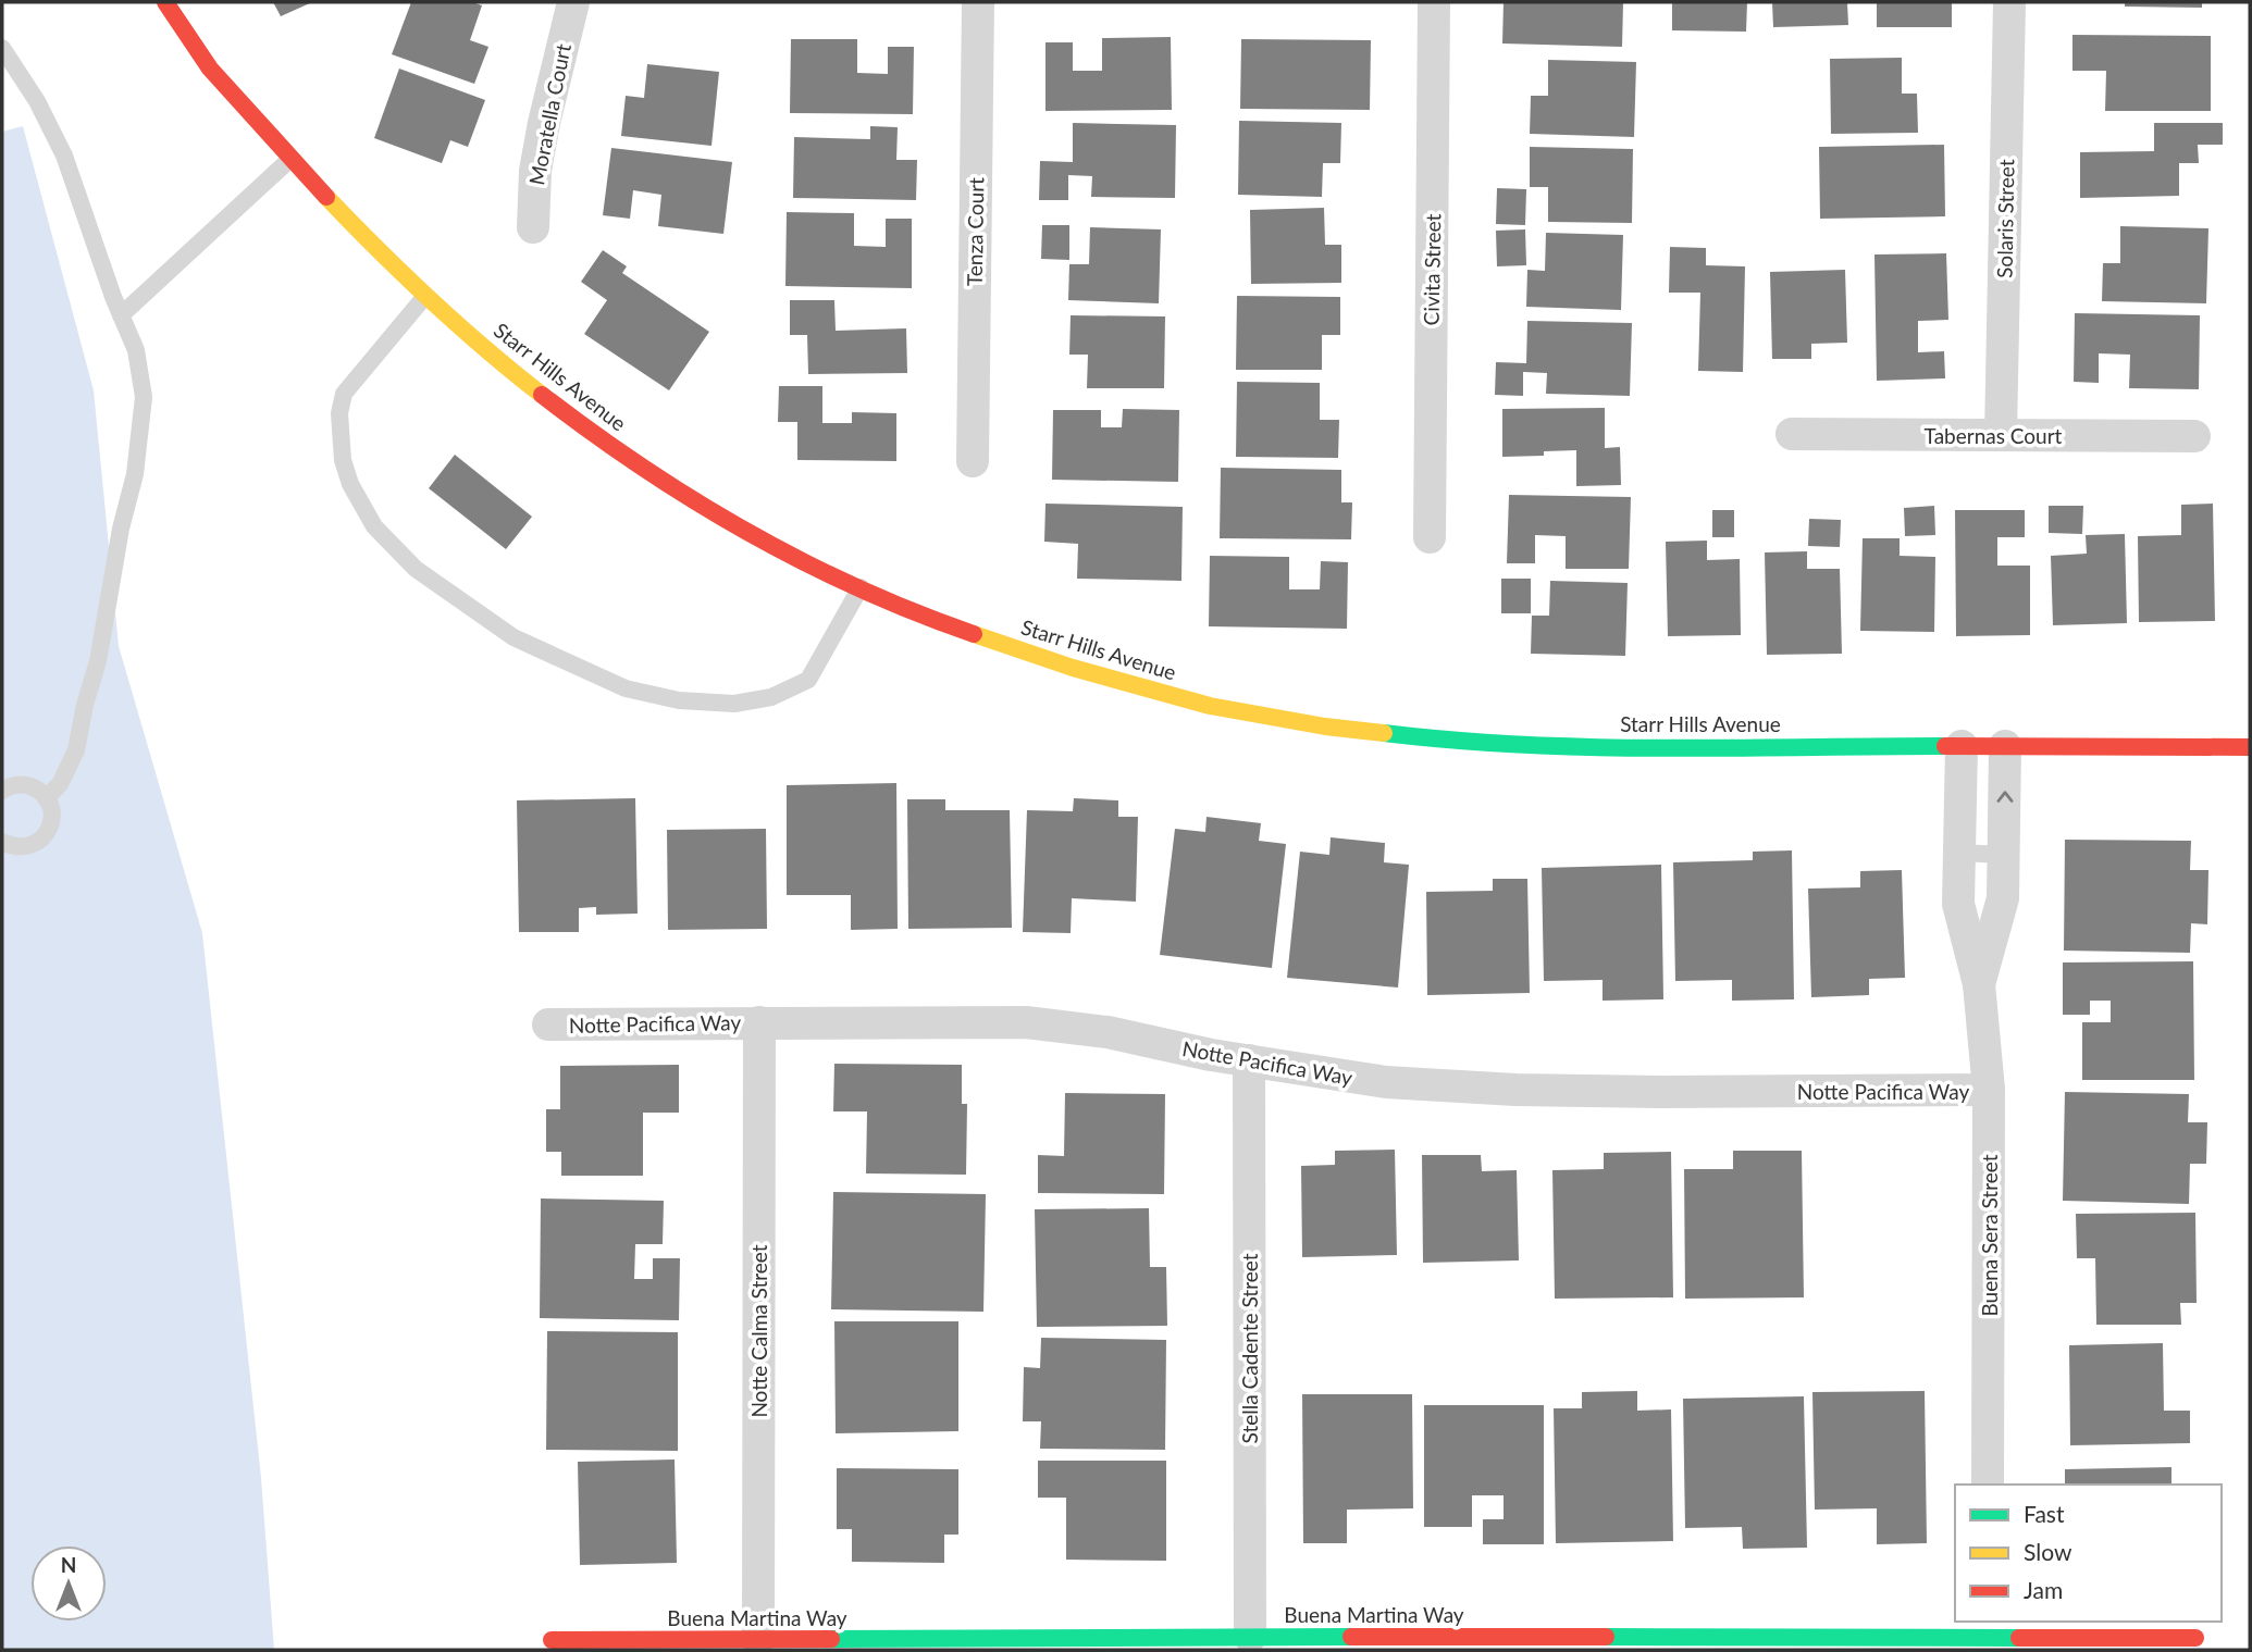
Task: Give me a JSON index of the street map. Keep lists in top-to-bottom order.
{
  "streets": {
    "street": [
      "Moratella Court",
      "Solaris Street",
      "Tenza Court",
      "Civita Street",
      "Starr Hills Avenue",
      "Tabernas Court",
      "Notte Pacifica Way",
      "Buena Sera Street",
      "Notte Calma Street",
      "Stella Cadente Street",
      "Buena Martina Way"
    ]
  },
  "crossings": [
    ["Solaris Street", "Tabernas Court"],
    ["Starr Hills Avenue", "Buena Sera Street"],
    ["Notte Pacifica Way", "Buena Sera Street"],
    ["Notte Pacifica Way", "Notte Calma Street"],
    ["Notte Pacifica Way", "Stella Cadente Street"],
    ["Notte Calma Street", "Buena Martina Way"],
    ["Stella Cadente Street", "Buena Martina Way"]
  ],
  "legend": ["Fast", "Slow", "Jam"],
  "north": "top"
}
